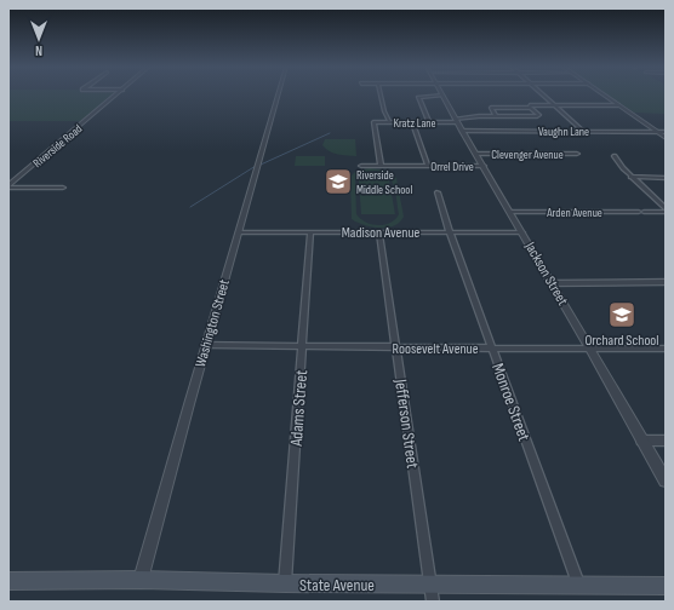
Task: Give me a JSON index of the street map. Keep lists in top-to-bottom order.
{
  "streets": {
    "main road": ["State Avenue"],
    "street": [
      "Kratz Lane",
      "Vaughn Lane",
      "Riverside Road",
      "Clevenger Avenue",
      "Orrel Drive",
      "Arden Avenue",
      "Madison Avenue",
      "Jackson Street",
      "Washington Street",
      "Roosevelt Avenue",
      "Monroe Street",
      "Adams Street",
      "Jefferson Street"
    ]
  },
  "crossings": [
    ["Kratz Lane", "Orrel Drive"],
    ["Kratz Lane", "Jackson Street"],
    ["Vaughn Lane", "Jackson Street"],
    ["Clevenger Avenue", "Jackson Street"],
    ["Orrel Drive", "Jackson Street"],
    ["Arden Avenue", "Jackson Street"],
    ["Madison Avenue", "Jackson Street"],
    ["Madison Avenue", "Washington Street"],
    ["Madison Avenue", "Monroe Street"],
    ["Madison Avenue", "Adams Street"],
    ["Madison Avenue", "Jefferson Street"],
    ["Jackson Street", "Roosevelt Avenue"],
    ["Washington Street", "Roosevelt Avenue"],
    ["Washington Street", "State Avenue"],
    ["Roosevelt Avenue", "Monroe Street"],
    ["Roosevelt Avenue", "Adams Street"],
    ["Roosevelt Avenue", "Jefferson Street"],
    ["Monroe Street", "State Avenue"],
    ["Adams Street", "State Avenue"],
    ["Jefferson Street", "State Avenue"]
  ],
  "places": {
    "school or university": ["Riverside Middle School", "Orchard School"]
  },
  "north": "bottom"
}
